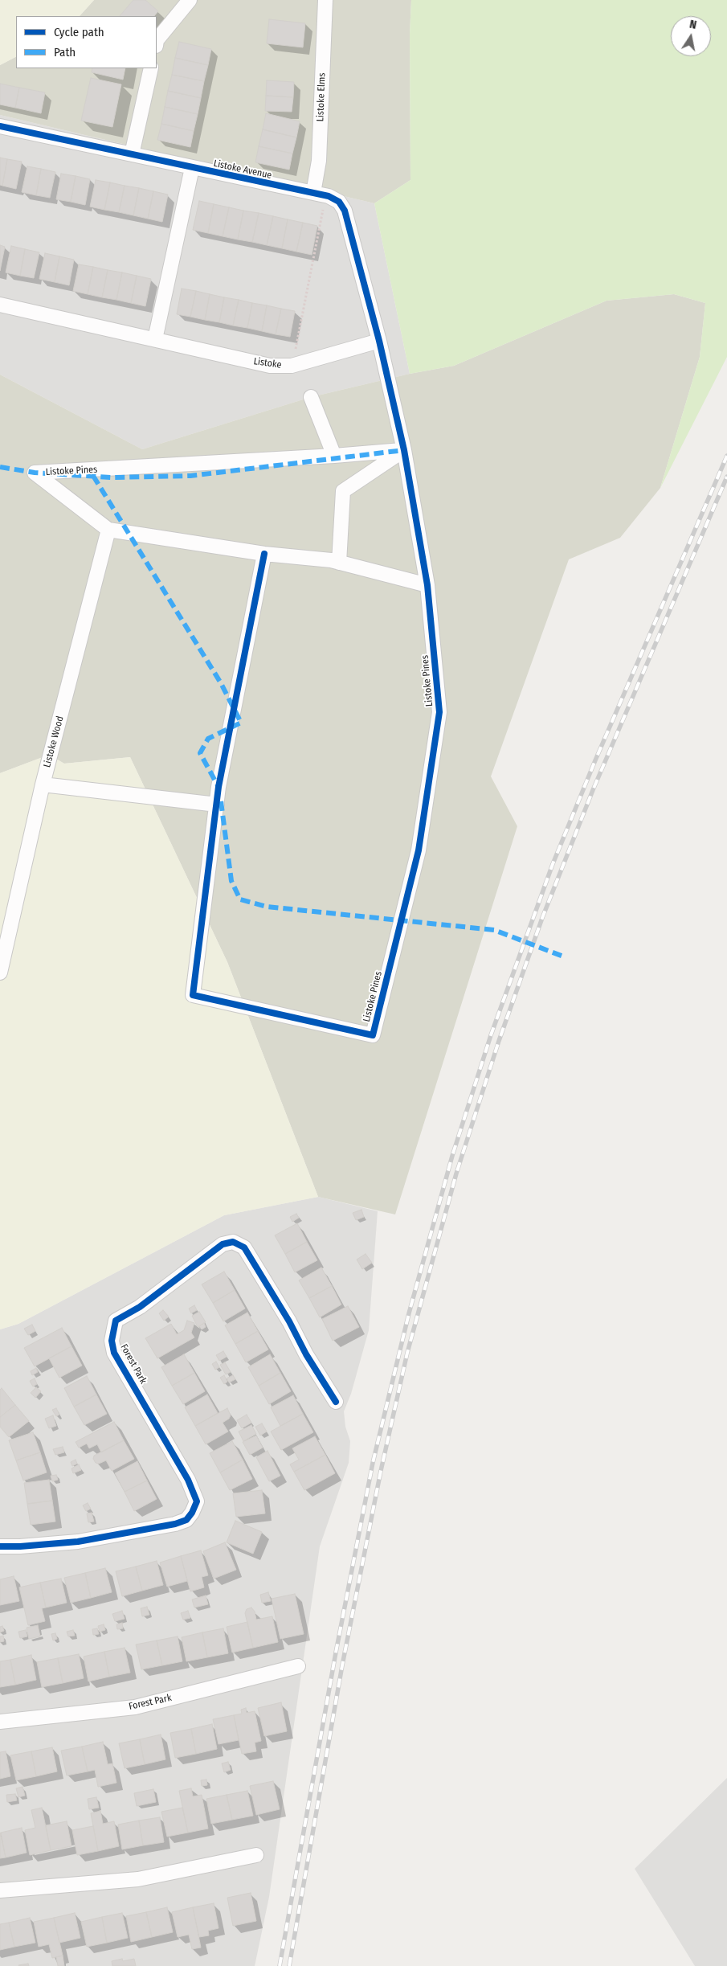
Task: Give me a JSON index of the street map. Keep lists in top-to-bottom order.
{
  "streets": {
    "street": [
      "Listoke Elms",
      "Listoke Avenue",
      "Listoke",
      "Listoke Pines",
      "Listoke Wood",
      "Forest Park"
    ]
  },
  "crossings": [
    ["Listoke Elms", "Listoke Avenue"],
    ["Listoke Avenue", "Listoke"],
    ["Listoke Avenue", "Listoke Pines"],
    ["Listoke", "Listoke Pines"],
    ["Listoke Pines", "Listoke Wood"]
  ],
  "legend": ["Cycle path", "Path"],
  "north": "top"
}
